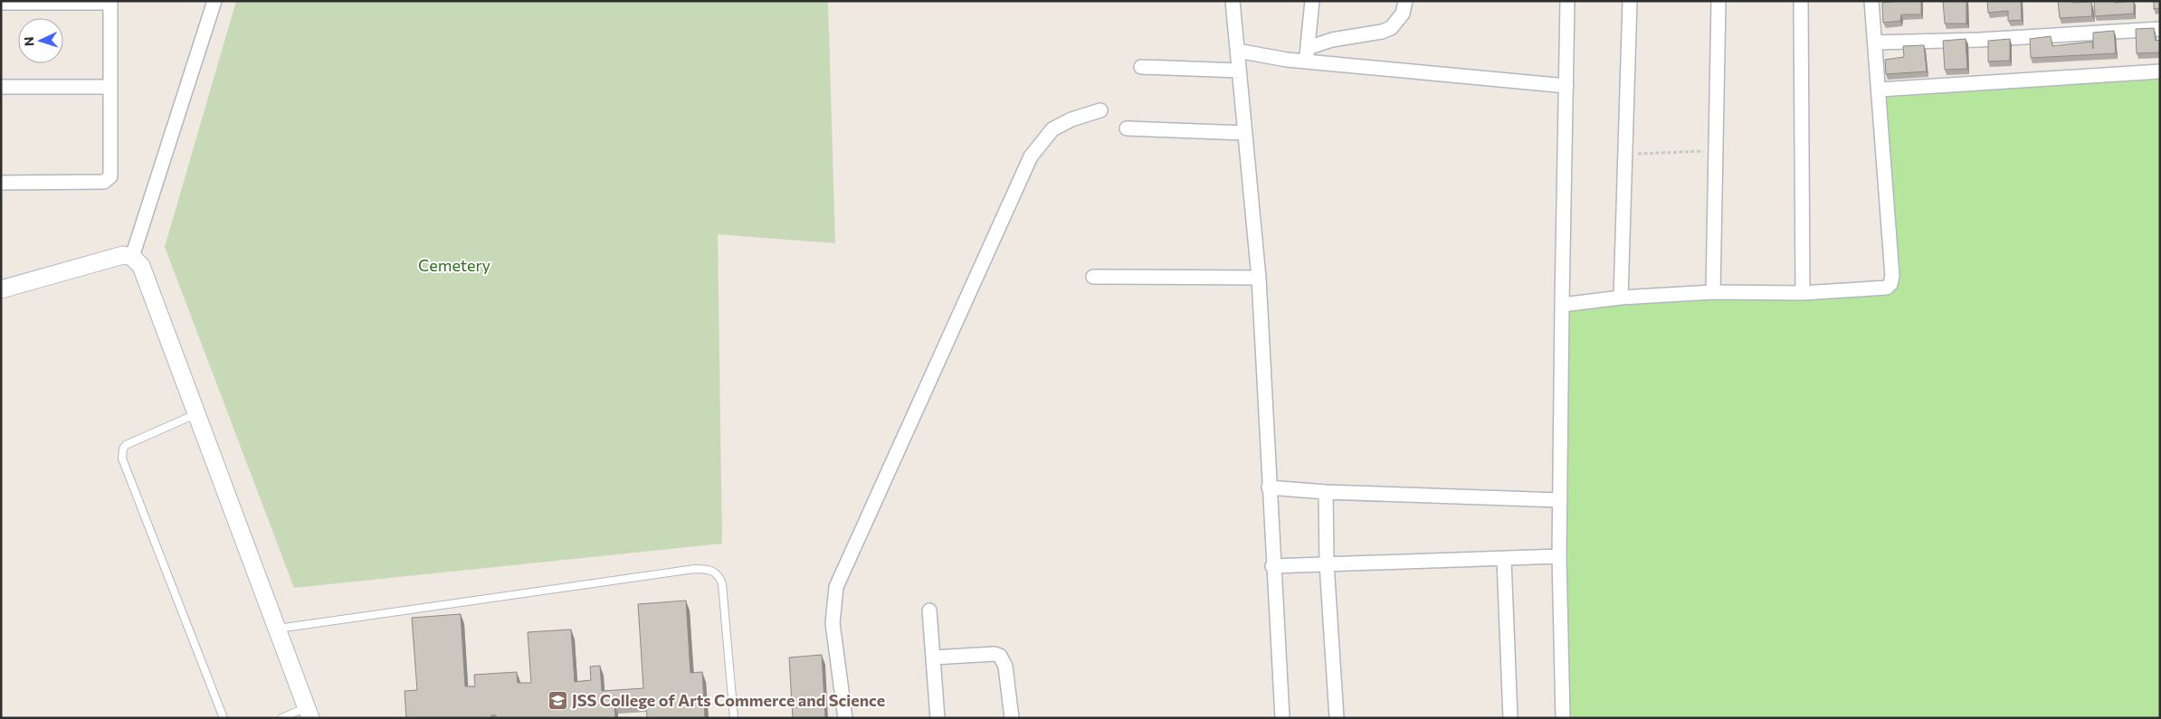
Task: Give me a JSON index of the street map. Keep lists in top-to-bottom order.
{
  "parks": ["Cemetery"],
  "places": {
    "school or university": ["JSS College of Arts Commerce and Science"]
  },
  "north": "left"
}
